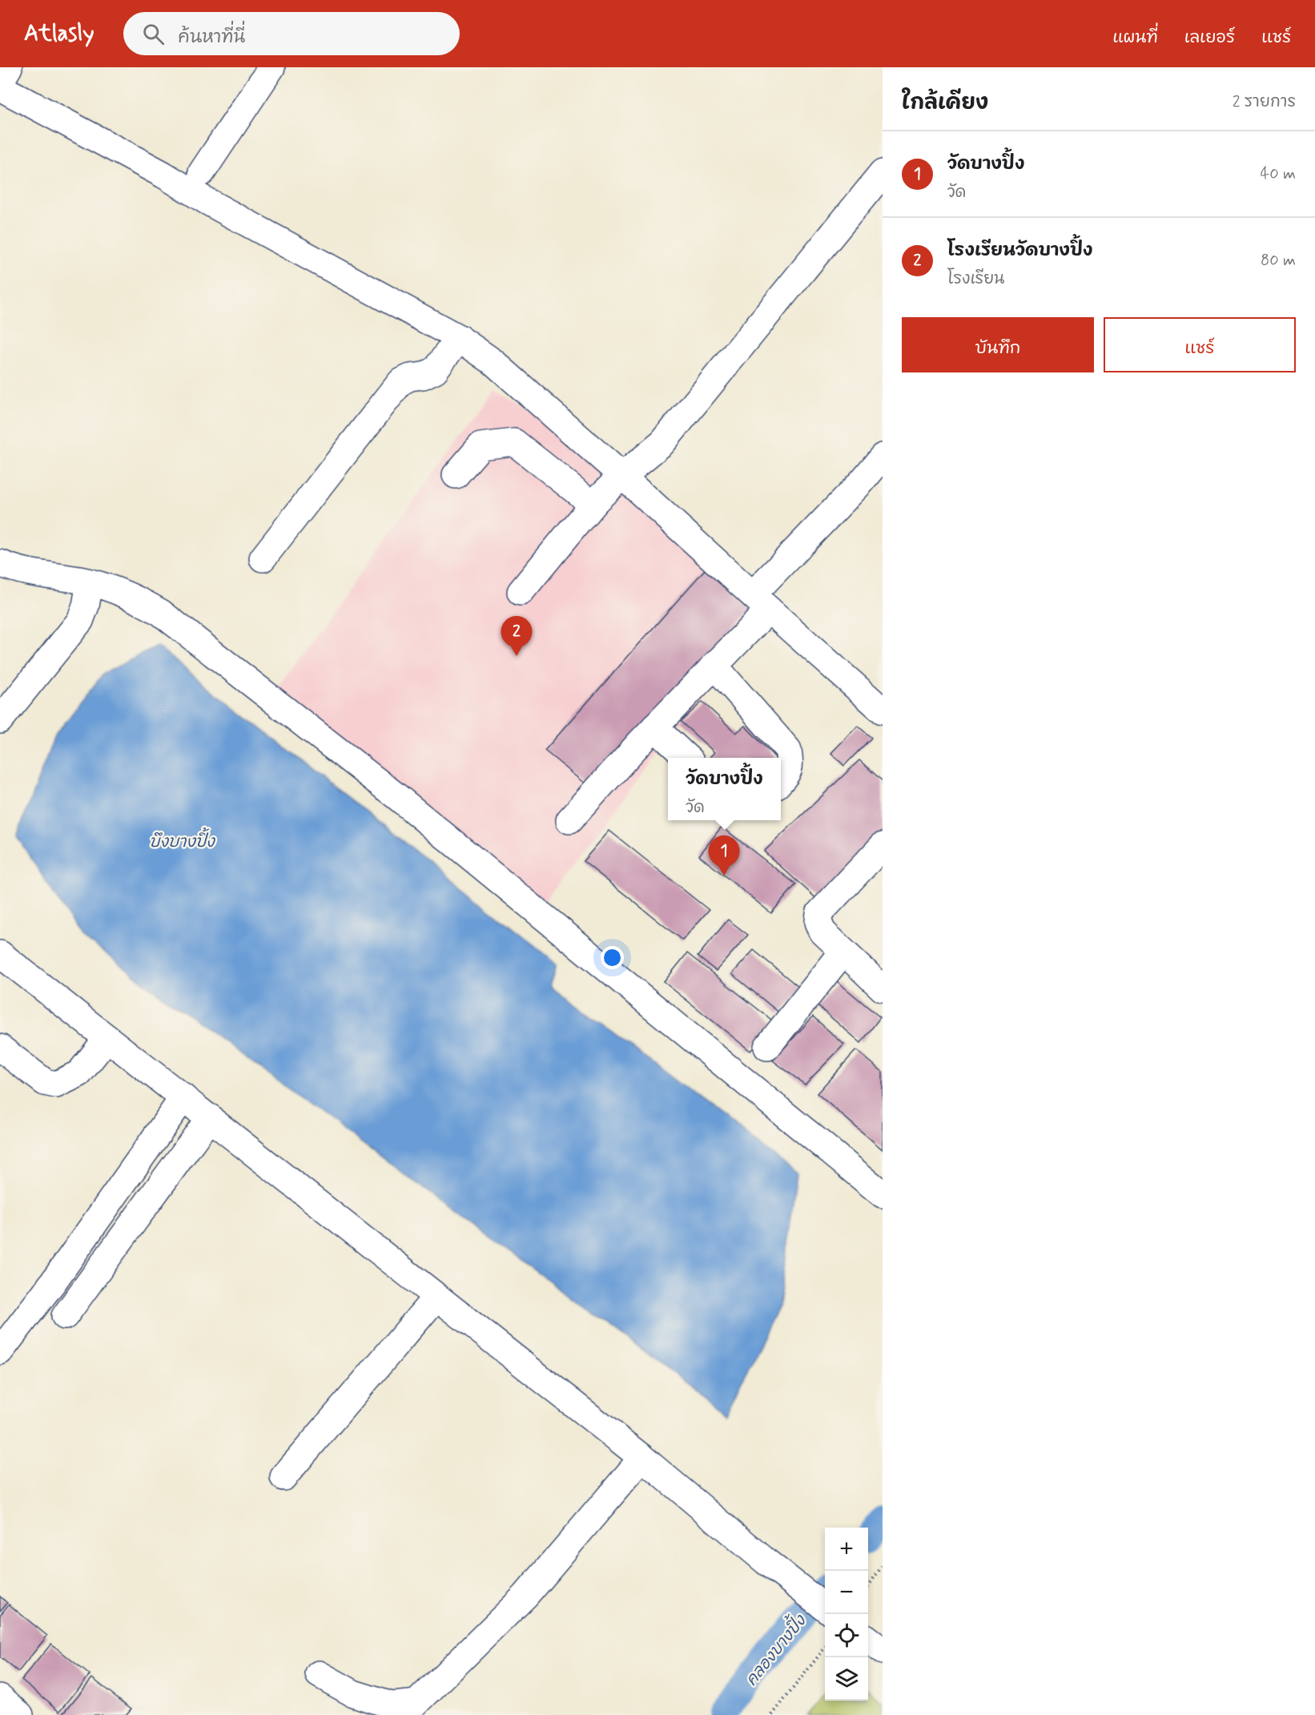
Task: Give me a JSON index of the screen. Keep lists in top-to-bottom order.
{
  "water": ["บึงบางปิ้ง", "คลองบางปิ้ง"],
  "page": {
    "header": "Atlasly",
    "search": "ค้นหาที่นี่",
    "nav": ["แผนที่", "เลเยอร์", "แชร์"],
    "heading": ["ใกล้เคียง", "2 รายการ"],
    "list": [
      {
        "mark": "1",
        "name": "วัดบางปิ้ง",
        "note": "วัด",
        "value": "40 m"
      },
      {
        "mark": "2",
        "name": "โรงเรียนวัดบางปิ้ง",
        "note": "โรงเรียน",
        "value": "80 m"
      }
    ],
    "buttons": ["บันทึก", "แชร์"],
    "pins": ["2", "1"],
    "popup": ["วัดบางปิ้ง", "วัด"],
    "map_buttons": ["+", "−"]
  }
}
